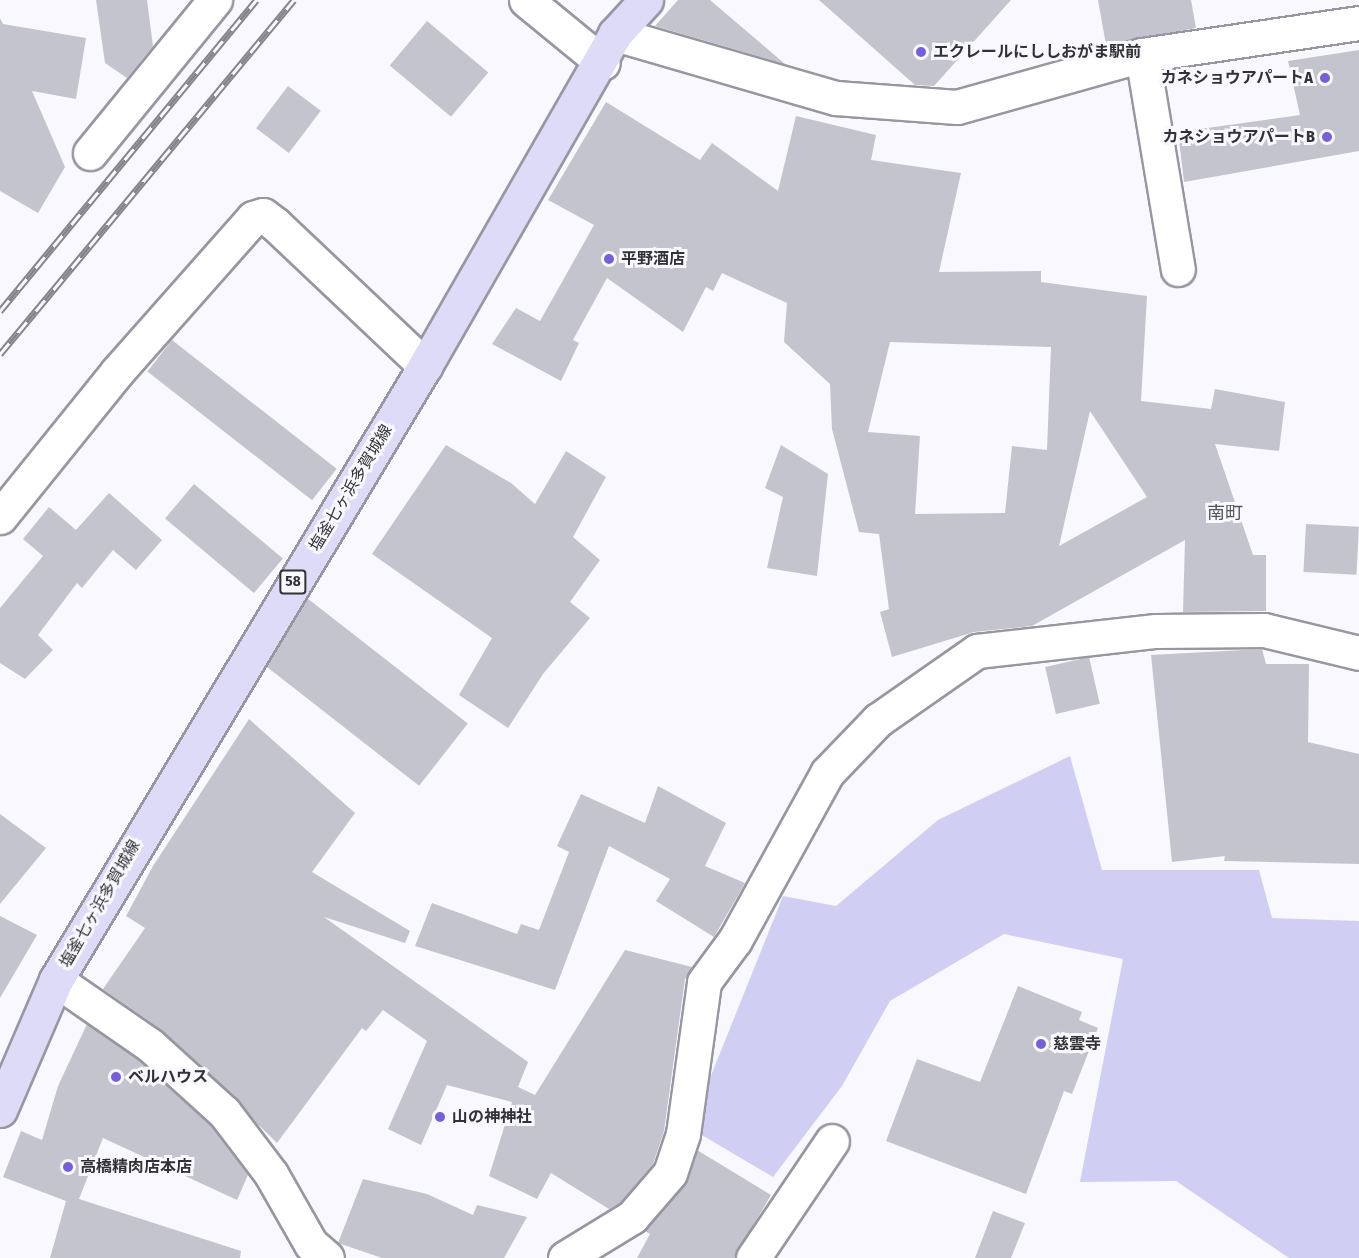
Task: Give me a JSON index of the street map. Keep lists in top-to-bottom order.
{
  "streets": {
    "main road": ["塩釜七ヶ浜多賀城線", "58"]
  },
  "districts": ["南町"],
  "places": [
    "エクレールにししおがま駅前",
    "カネショウアパートA",
    "カネショウアパートB",
    "平野酒店",
    "慈雲寺",
    "ベルハウス",
    "山の神神社",
    "高橋精肉店本店"
  ]
}
